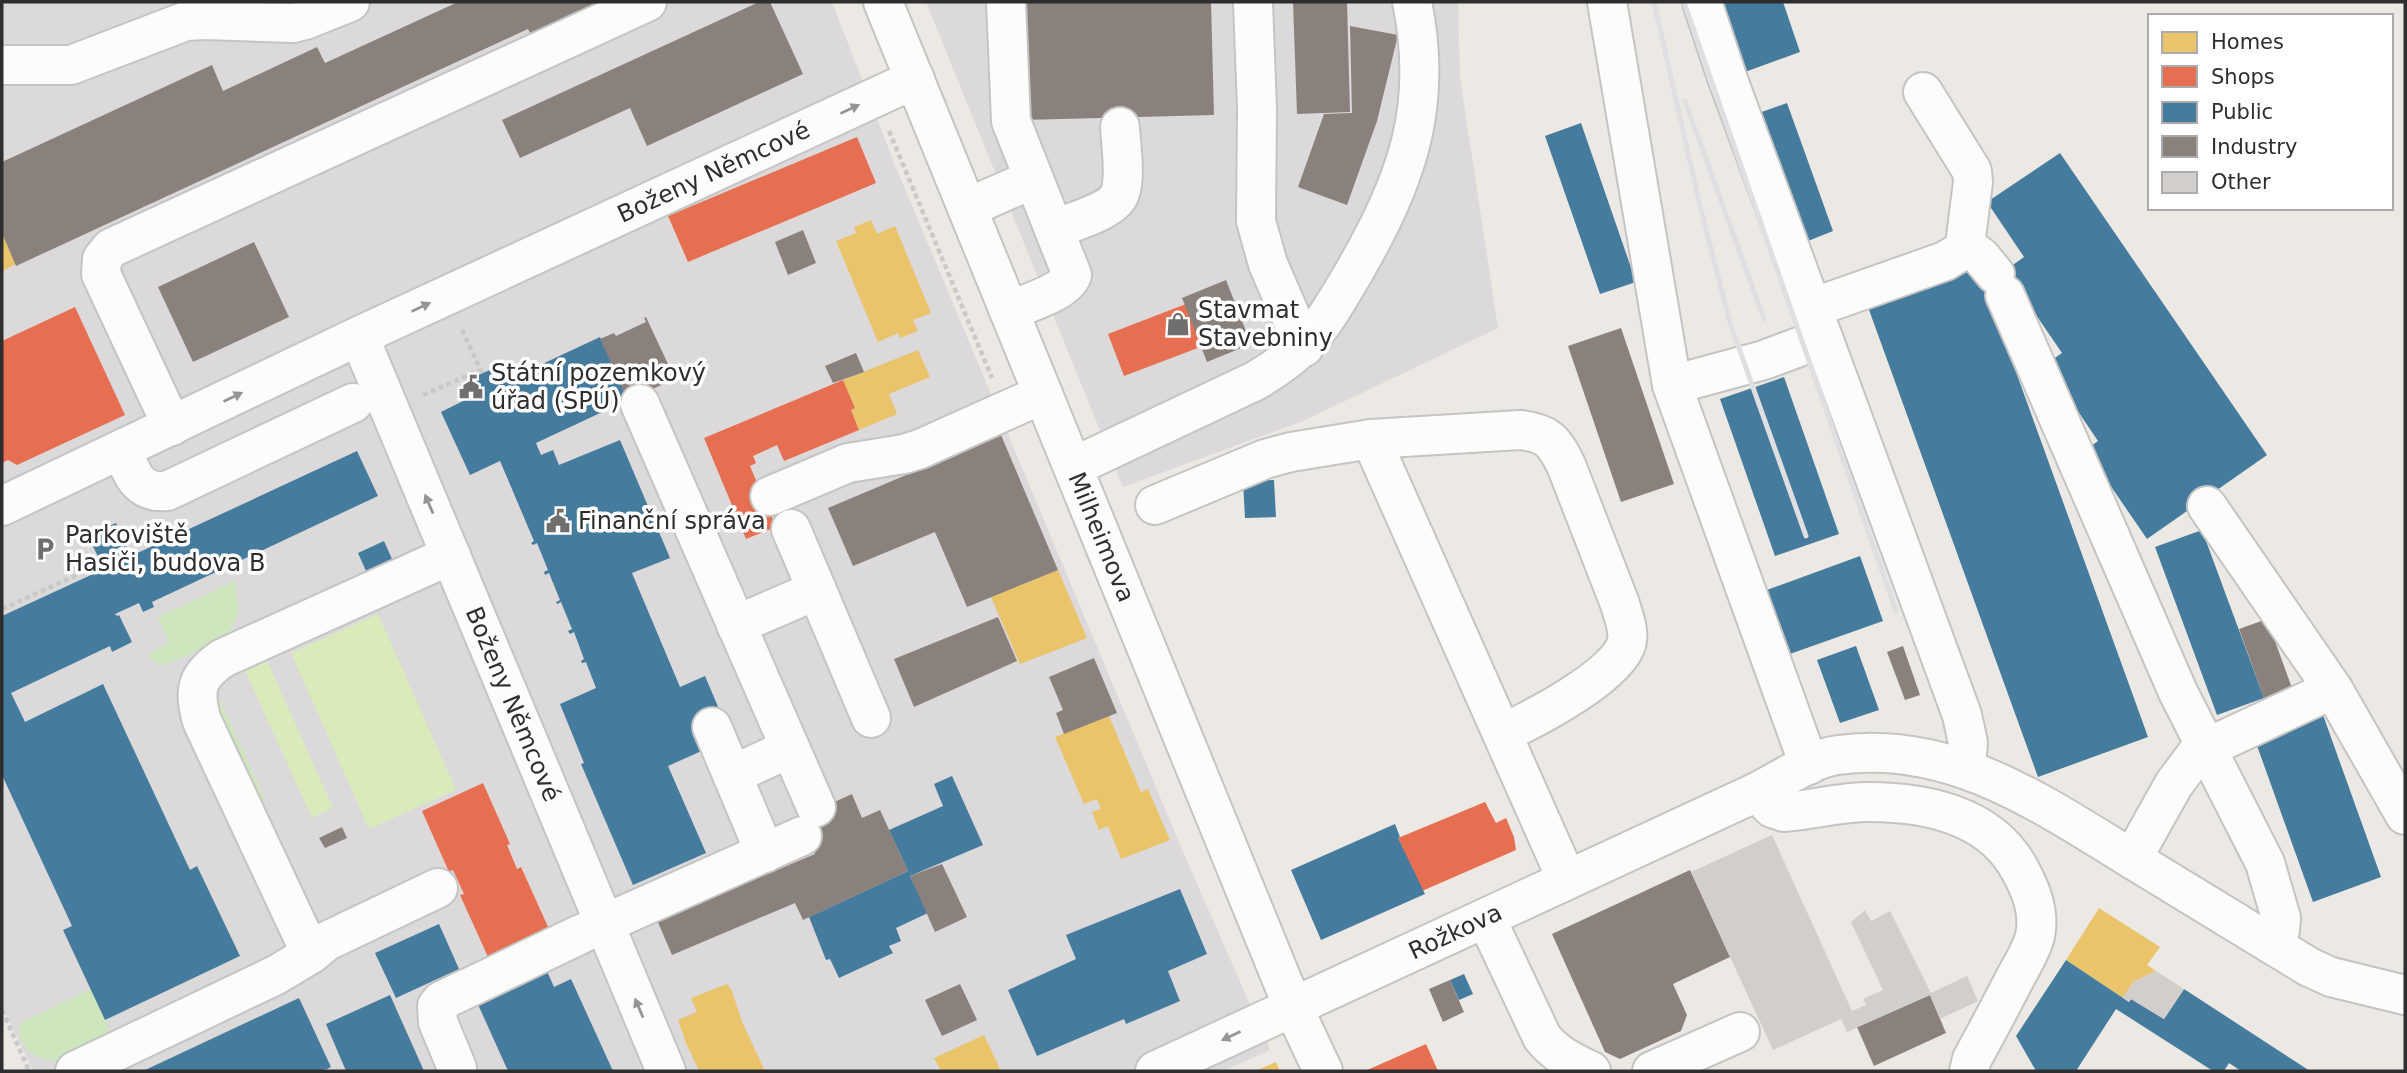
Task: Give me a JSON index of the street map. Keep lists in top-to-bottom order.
{
  "streets": {
    "street": ["Boženy Němcové", "Milheimova", "Rožkova"]
  },
  "crossings": [
    ["Boženy Němcové", "Milheimova"],
    ["Milheimova", "Rožkova"]
  ],
  "places": {
    "shop": ["Stavmat Stavebniny"],
    "public building": ["Státní pozemkový úřad (SPÚ)", "Finanční správa"],
    "parking": ["Parkoviště Hasiči, budova B"]
  },
  "legend": [
    "Homes",
    "Shops",
    "Public",
    "Industry",
    "Other"
  ]
}
